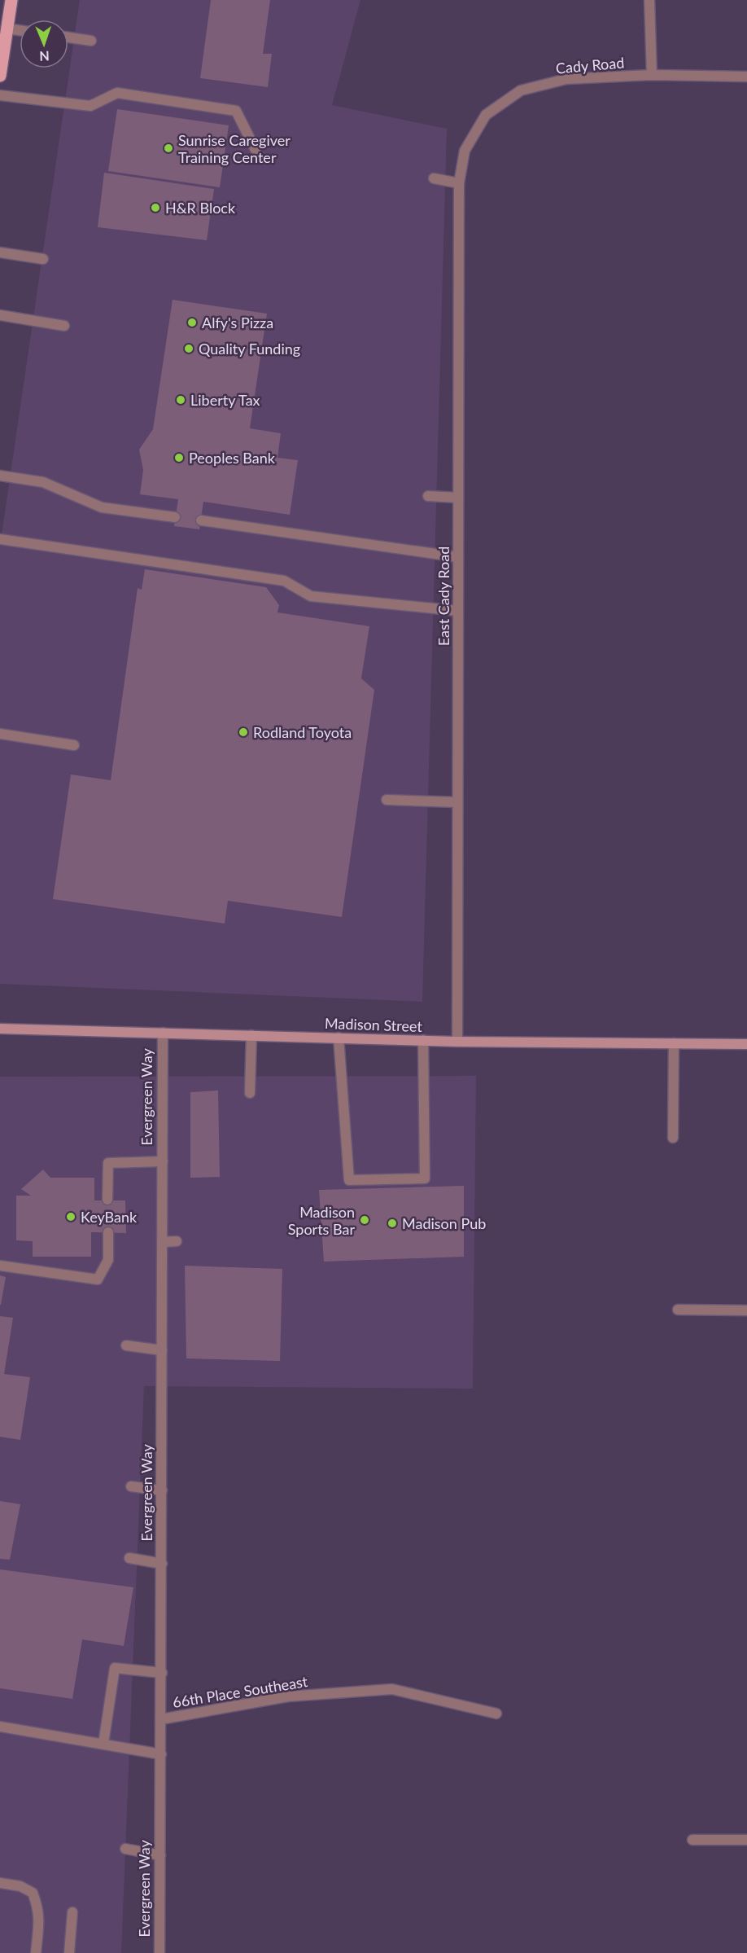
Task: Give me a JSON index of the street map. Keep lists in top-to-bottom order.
{
  "streets": {
    "street": [
      "Cady Road",
      "East Cady Road",
      "Madison Street",
      "Evergreen Way",
      "66th Place Southeast"
    ]
  },
  "crossings": [
    ["Cady Road", "East Cady Road"],
    ["East Cady Road", "Madison Street"],
    ["Madison Street", "Evergreen Way"],
    ["Evergreen Way", "66th Place Southeast"]
  ],
  "places": [
    "Sunrise Caregiver Training Center",
    "H&R Block",
    "Alfy's Pizza",
    "Quality Funding",
    "Liberty Tax",
    "Peoples Bank",
    "Rodland Toyota",
    "KeyBank",
    "Madison Sports Bar",
    "Madison Pub"
  ],
  "north": "bottom"
}
